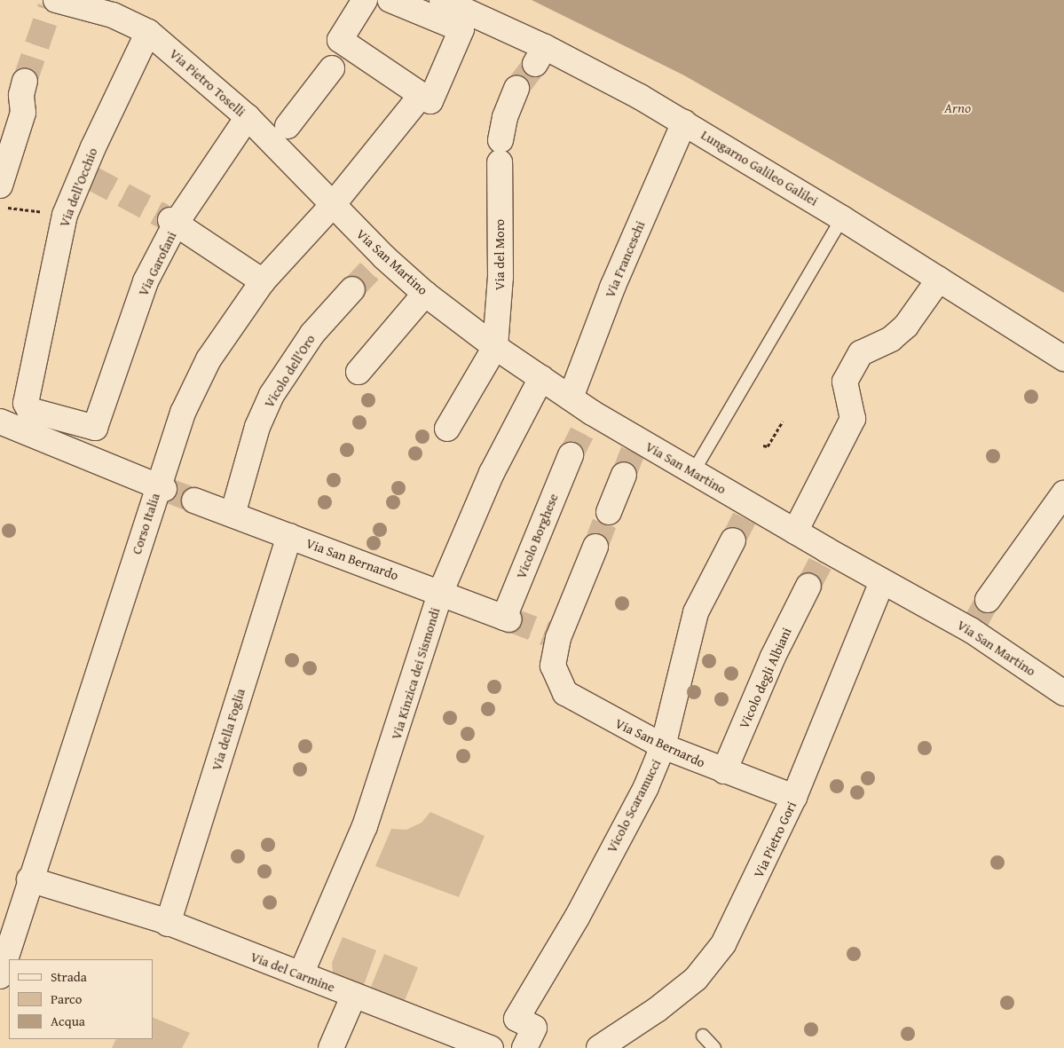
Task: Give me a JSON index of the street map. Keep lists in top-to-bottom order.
{
  "streets": {
    "street": [
      "Via Pietro Toselli",
      "Lungarno Galileo Galilei",
      "Via dell'Occhio",
      "Via del Moro",
      "Via Franceschi",
      "Via San Martino",
      "Via Garofani",
      "Vicolo dell'Oro",
      "Corso Italia",
      "Vicolo Borghese",
      "Via San Bernardo",
      "Via Kinzica dei Sismondi",
      "Vicolo degli Albiani",
      "Via della Foglia",
      "Vicolo Scaramucci",
      "Via Pietro Gori",
      "Via del Carmine"
    ]
  },
  "crossings": [
    ["Via Pietro Toselli", "Via dell'Occhio"],
    ["Via Pietro Toselli", "Via San Martino"],
    ["Via Pietro Toselli", "Via Garofani"],
    ["Via Pietro Toselli", "Corso Italia"],
    ["Lungarno Galileo Galilei", "Via Franceschi"],
    ["Via dell'Occhio", "Via Garofani"],
    ["Via del Moro", "Via San Martino"],
    ["Via Franceschi", "Via San Martino"],
    ["Via San Martino", "Corso Italia"],
    ["Via San Martino", "Via Kinzica dei Sismondi"],
    ["Via San Martino", "Via Pietro Gori"],
    ["Vicolo dell'Oro", "Via San Bernardo"],
    ["Corso Italia", "Via del Carmine"],
    ["Vicolo Borghese", "Via San Bernardo"],
    ["Via San Bernardo", "Via Kinzica dei Sismondi"],
    ["Via San Bernardo", "Vicolo degli Albiani"],
    ["Via San Bernardo", "Via della Foglia"],
    ["Via San Bernardo", "Vicolo Scaramucci"],
    ["Via San Bernardo", "Via Pietro Gori"],
    ["Via Kinzica dei Sismondi", "Via del Carmine"],
    ["Via della Foglia", "Via del Carmine"]
  ],
  "water": ["Arno"],
  "legend": ["Strada", "Parco", "Acqua"]
}
